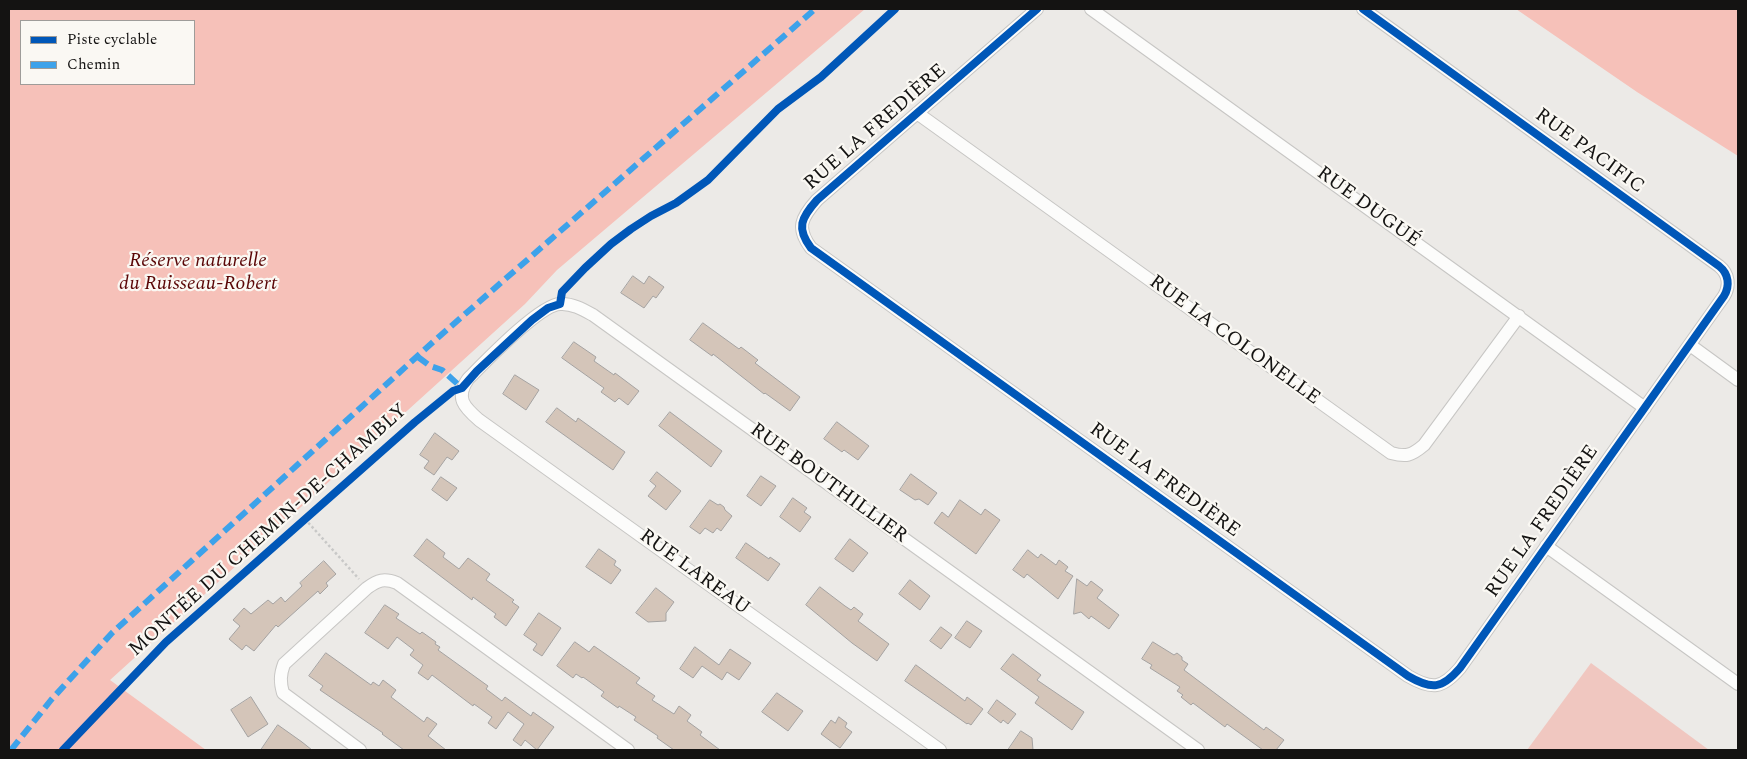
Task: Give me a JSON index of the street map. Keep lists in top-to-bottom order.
{
  "streets": {
    "street": [
      "RUE LA FREDIÈRE",
      "RUE PACIFIC",
      "RUE DUGUÉ",
      "RUE LA COLONELLE",
      "RUE BOUTHILLIER",
      "RUE LAREAU"
    ],
    "cycle path": ["MONTÉE DU CHEMIN-DE-CHAMBLY"]
  },
  "crossings": [
    ["RUE LA FREDIÈRE", "RUE PACIFIC"],
    ["RUE LA FREDIÈRE", "RUE DUGUÉ"],
    ["RUE LA FREDIÈRE", "RUE LA COLONELLE"],
    ["RUE DUGUÉ", "RUE LA COLONELLE"],
    ["RUE BOUTHILLIER", "RUE LAREAU"]
  ],
  "parks": ["Réserve naturelle du Ruisseau-Robert"],
  "legend": ["Piste cyclable", "Chemin"]
}
